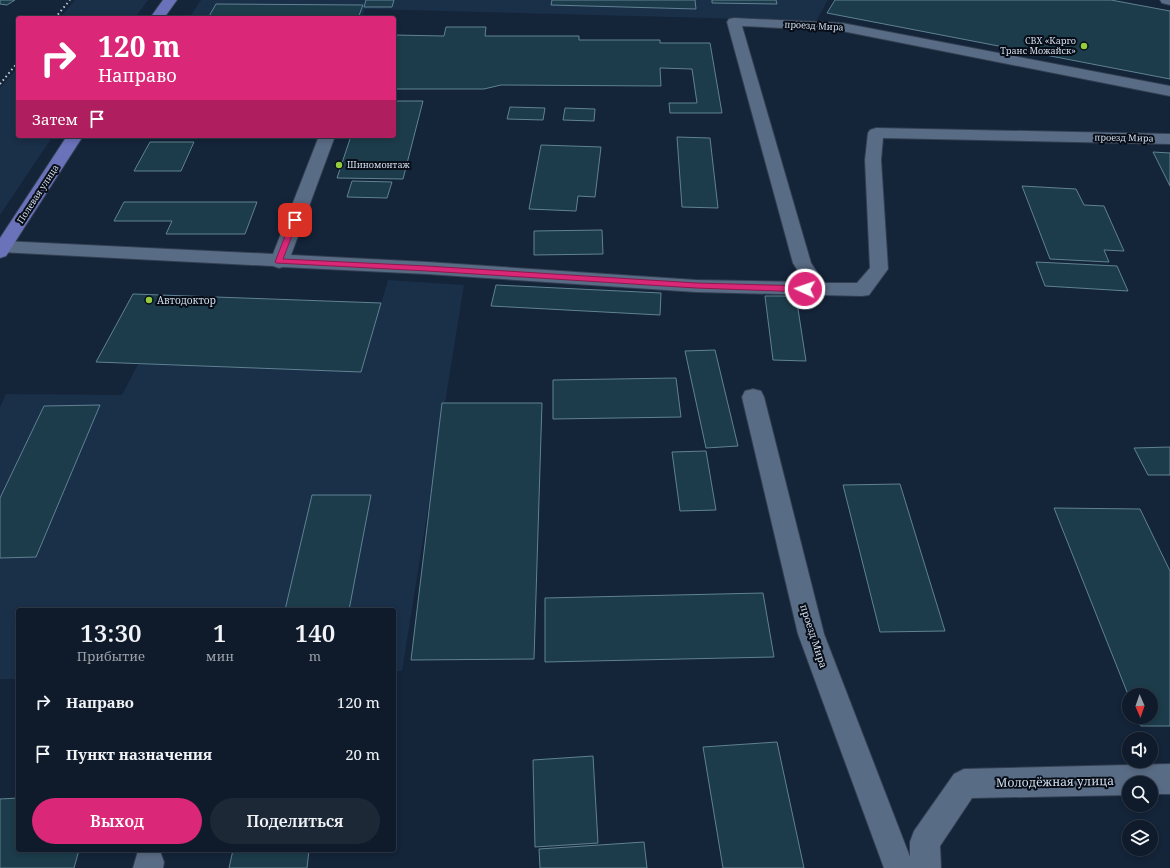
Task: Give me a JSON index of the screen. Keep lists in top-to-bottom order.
{
  "streets": {
    "main road": ["Полевая улица"],
    "street": ["проезд Мира", "Молодёжная улица"]
  },
  "crossings": [
    ["проезд Мира", "Полевая улица"]
  ],
  "places": ["СВХ «Карго Транс Можайск»", "Шиномонтаж", "Автодоктор"],
  "north": "bottom",
  "page": {
    "turn": ["120 m", "Направо"],
    "then": "Затем",
    "eta": [
      "13:30",
      "Прибытие",
      "1",
      "мин",
      "140",
      "m"
    ],
    "list": [
      {
        "name": "Направо",
        "value": "120 m"
      },
      {
        "name": "Пункт назначения",
        "value": "20 m"
      }
    ],
    "buttons": ["Выход", "Поделиться"]
  }
}
